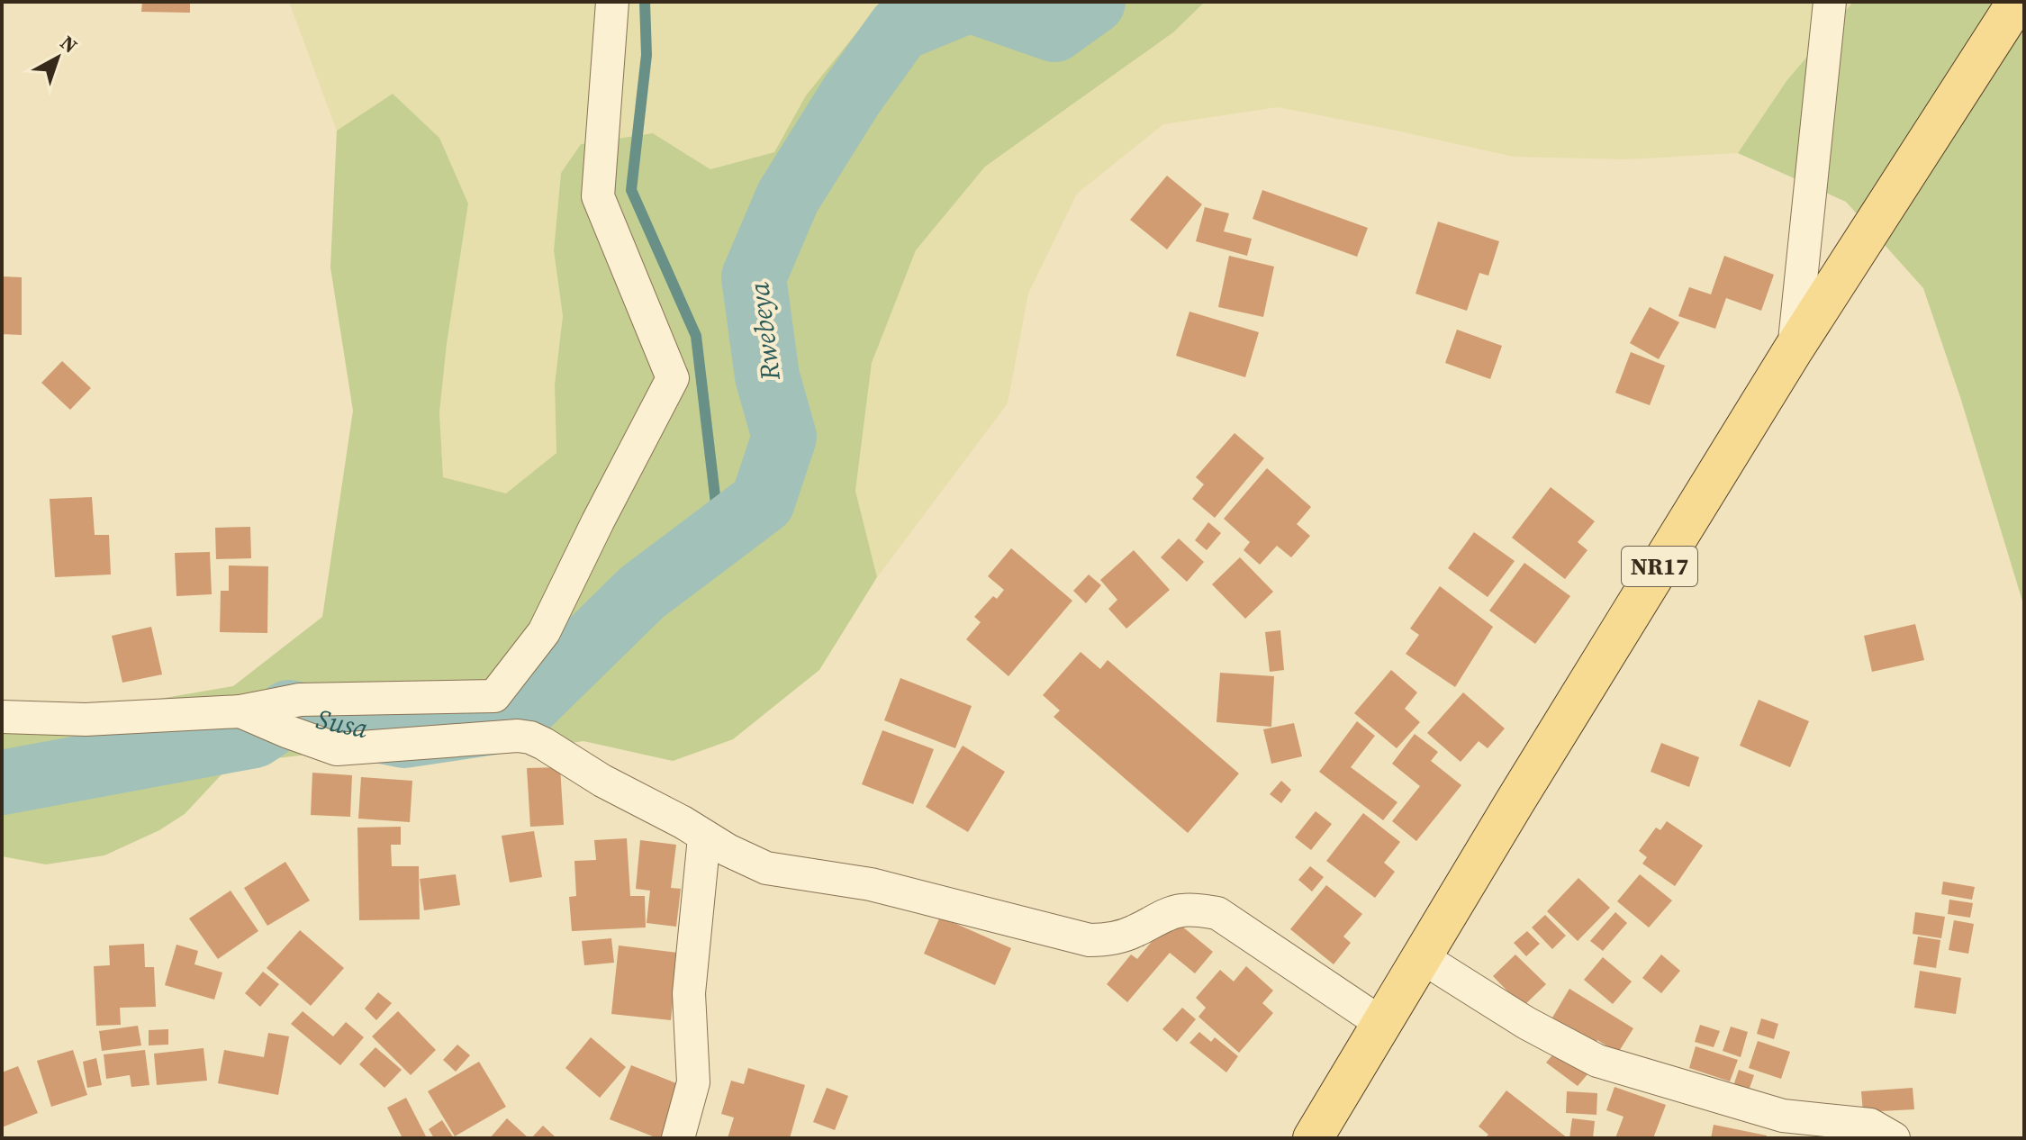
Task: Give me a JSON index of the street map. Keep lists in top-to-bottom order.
{
  "streets": {
    "main road": ["NR17"]
  },
  "water": ["Rwebeya", "Susa"],
  "north": "top right"
}
